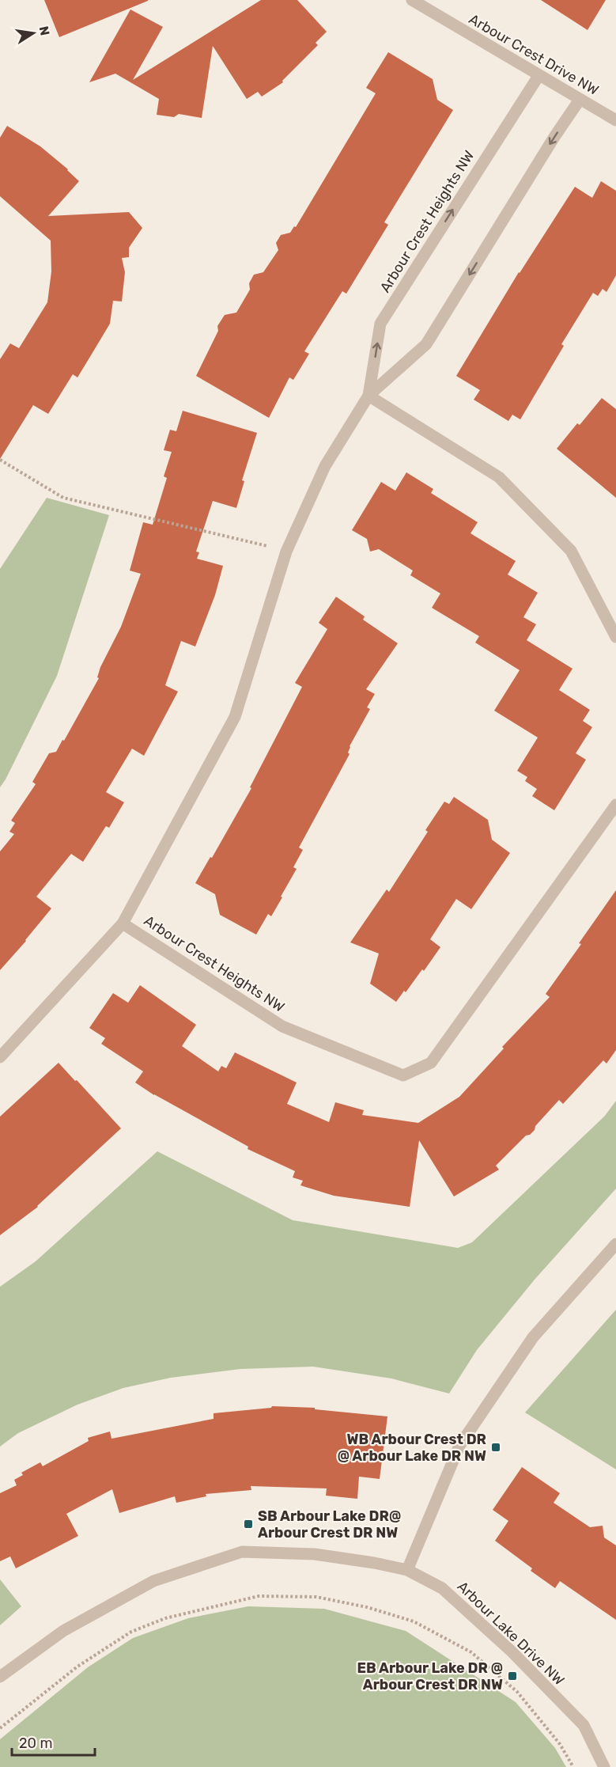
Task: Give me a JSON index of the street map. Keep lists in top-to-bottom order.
{
  "streets": {
    "street": ["Arbour Crest Drive NW", "Arbour Crest Heights NW", "Arbour Lake Drive NW"]
  },
  "crossings": [
    ["Arbour Crest Drive NW", "Arbour Crest Heights NW"]
  ],
  "places": {
    "transit": ["WB Arbour Crest DR @ Arbour Lake DR NW", "SB Arbour Lake DR@ Arbour Crest DR NW", "EB Arbour Lake DR @ Arbour Crest DR NW"]
  },
  "scale_bar": "20 m",
  "north": "right"
}
